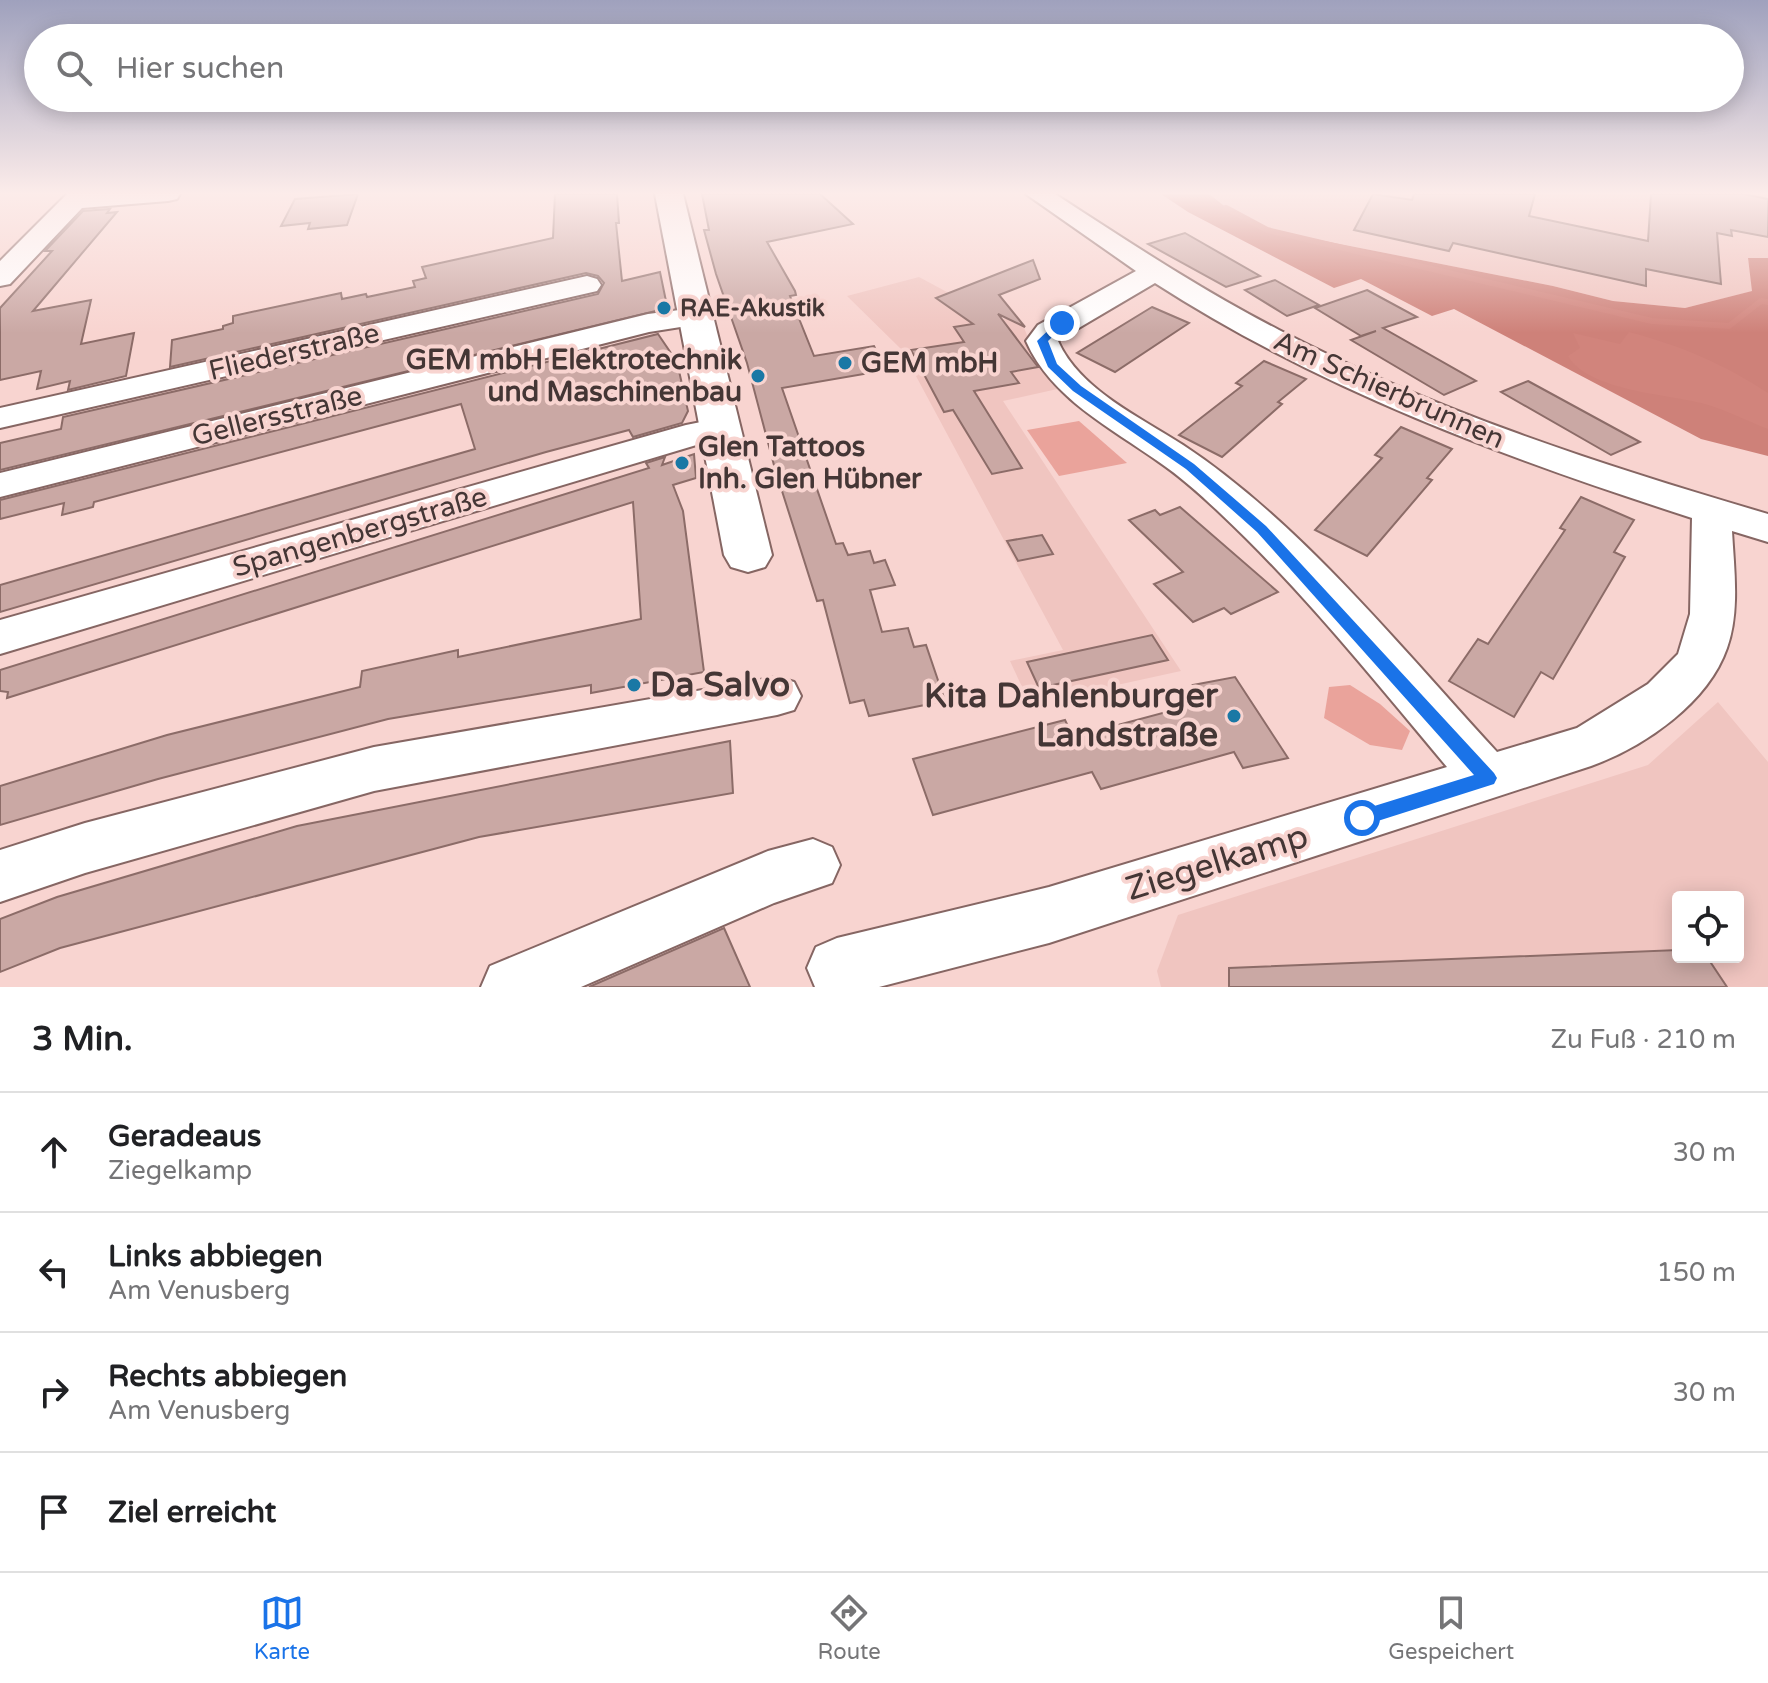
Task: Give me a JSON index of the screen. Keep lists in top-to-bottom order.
{
  "streets": {
    "street": [
      "Fliederstraße",
      "Am Schierbrunnen",
      "Gellersstraße",
      "Spangenbergstraße",
      "Ziegelkamp"
    ]
  },
  "crossings": [
    ["Am Schierbrunnen", "Ziegelkamp"]
  ],
  "places": [
    "RAE-Akustik",
    "GEM mbH",
    "GEM mbH Elektrotechnik und Maschinenbau",
    "Glen Tattoos Inh. Glen Hübner",
    "Da Salvo",
    "Kita Dahlenburger Landstraße"
  ],
  "page": {
    "search": "Hier suchen",
    "heading": ["3 Min.", "Zu Fuß · 210 m"],
    "list": [
      ["Geradeaus", "Ziegelkamp", "30 m"],
      ["Links abbiegen", "Am Venusberg", "150 m"],
      ["Rechts abbiegen", "Am Venusberg", "30 m"],
      "Ziel erreicht"
    ],
    "nav": ["Karte", "Route", "Gespeichert"]
  }
}
